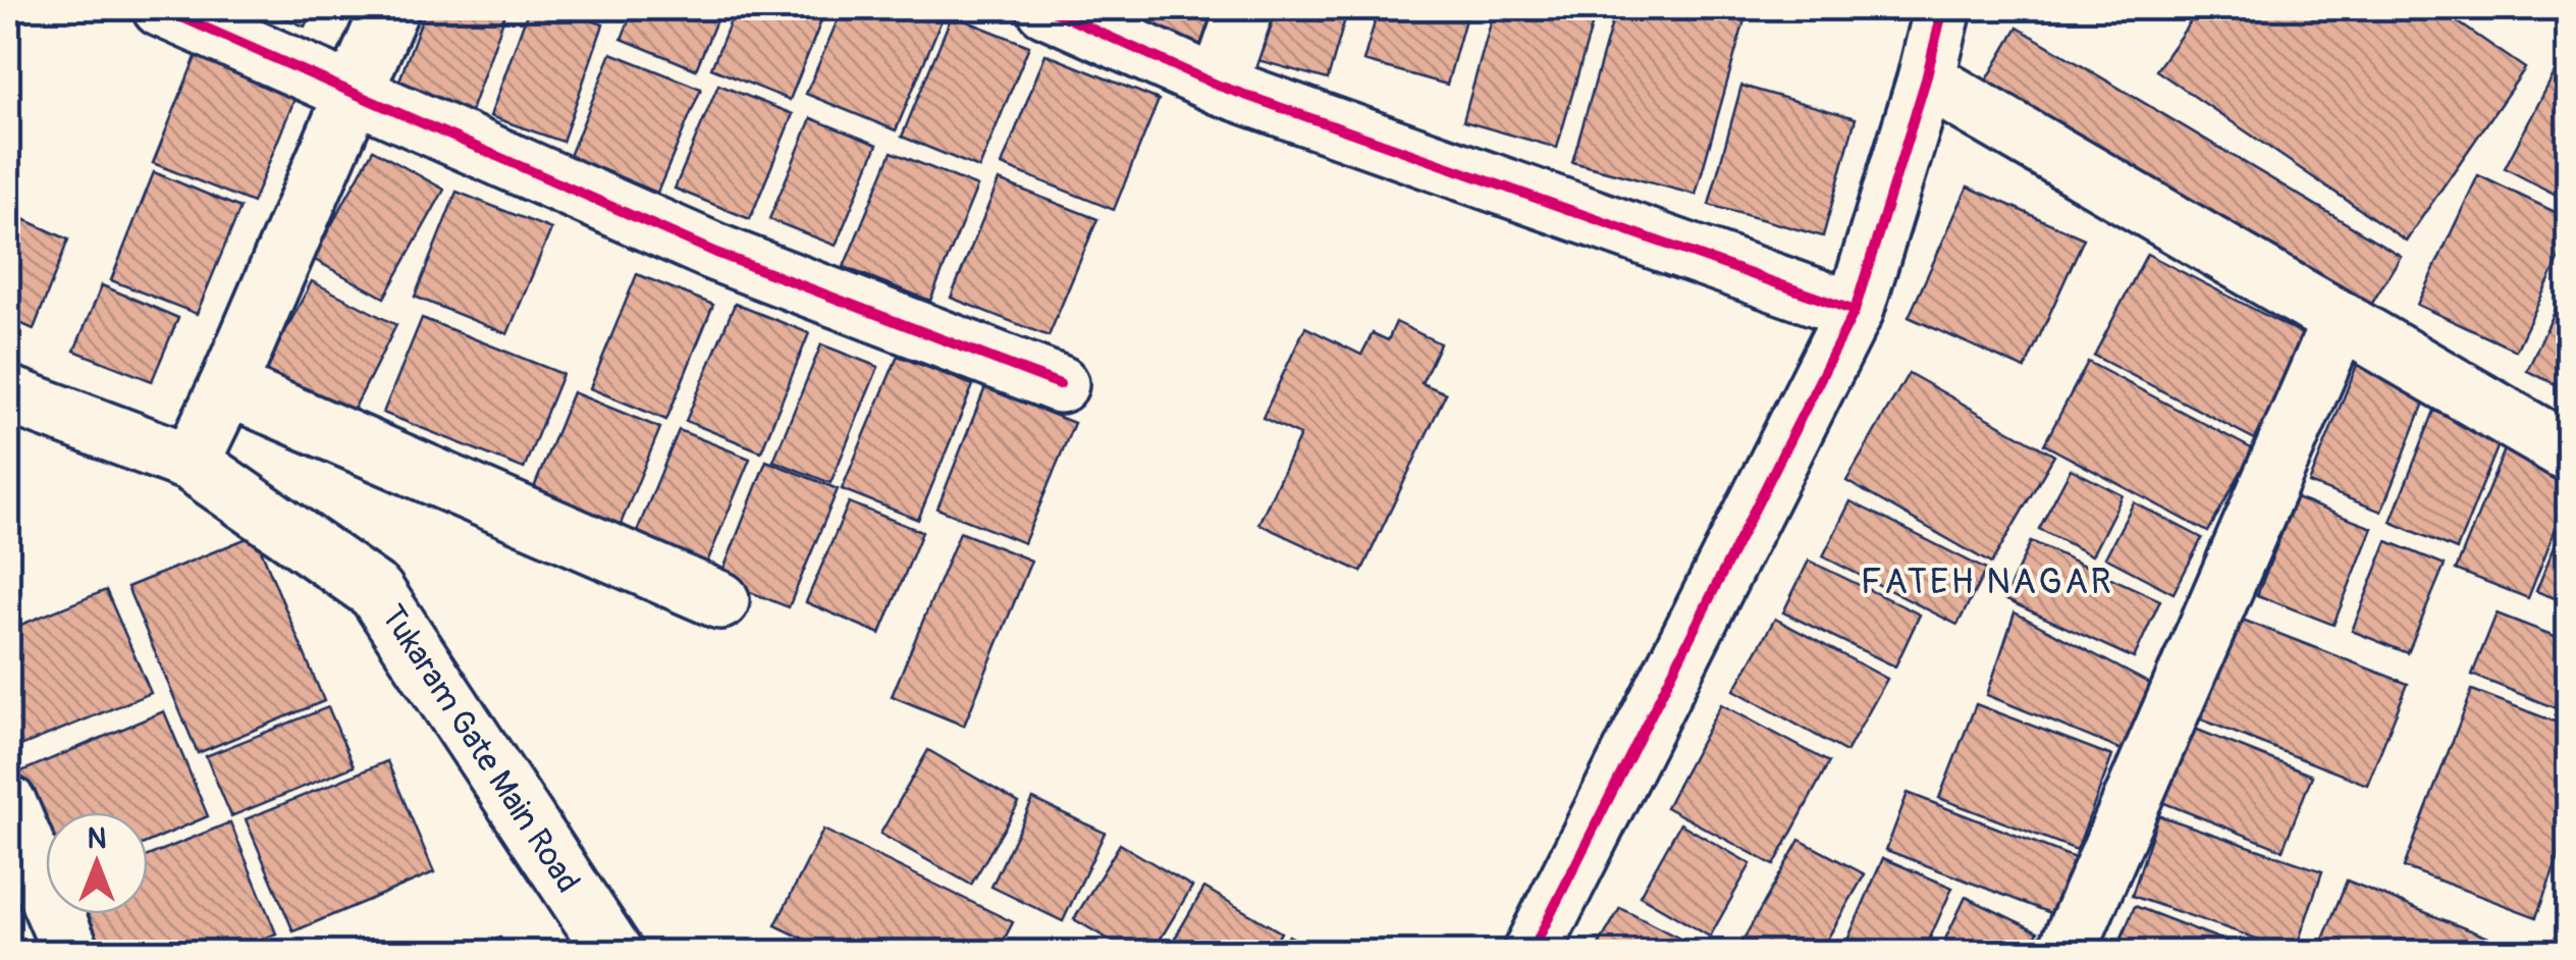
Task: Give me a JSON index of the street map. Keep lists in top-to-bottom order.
{
  "streets": {
    "street": ["Tukaram Gate Main Road"]
  },
  "districts": ["FATEH NAGAR"],
  "north": "top"
}
